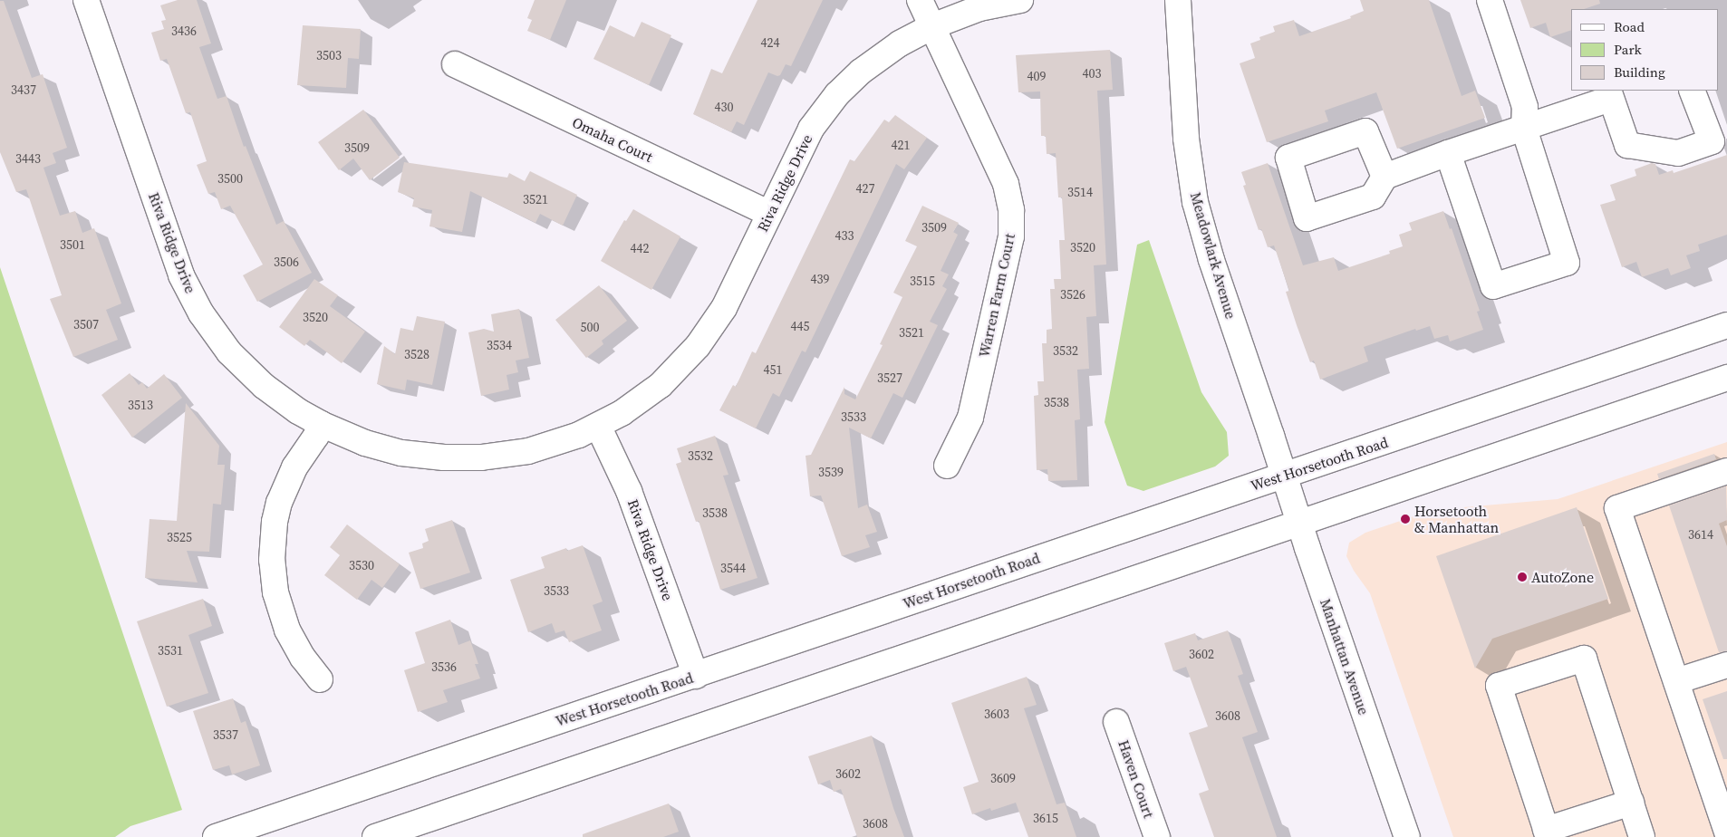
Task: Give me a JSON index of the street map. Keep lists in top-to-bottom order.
{
  "streets": {
    "street": [
      "Omaha Court",
      "Riva Ridge Drive",
      "Meadowlark Avenue",
      "Warren Farm Court",
      "West Horsetooth Road",
      "Manhattan Avenue",
      "Haven Court"
    ]
  },
  "crossings": [
    ["Omaha Court", "Riva Ridge Drive"],
    ["Riva Ridge Drive", "Warren Farm Court"],
    ["Riva Ridge Drive", "West Horsetooth Road"],
    ["Meadowlark Avenue", "West Horsetooth Road"],
    ["Meadowlark Avenue", "Manhattan Avenue"],
    ["West Horsetooth Road", "Manhattan Avenue"]
  ],
  "places": ["Horsetooth & Manhattan", "AutoZone"],
  "house_numbers": [
    "3436",
    "424",
    "3503",
    "403",
    "409",
    "3437",
    "430",
    "421",
    "3509",
    "3443",
    "3500",
    "427",
    "3514",
    "3521",
    "3509",
    "433",
    "3501",
    "3520",
    "442",
    "3506",
    "439",
    "3515",
    "3526",
    "3520",
    "3507",
    "445",
    "500",
    "3521",
    "3534",
    "3532",
    "3528",
    "451",
    "3527",
    "3538",
    "3513",
    "3533",
    "3532",
    "3539",
    "3538",
    "3614",
    "3525",
    "3530",
    "3544",
    "3533",
    "3531",
    "3602",
    "3536",
    "3603",
    "3608",
    "3537",
    "3602",
    "3609",
    "3615",
    "3608"
  ],
  "legend": ["Road", "Park", "Building"]
}
